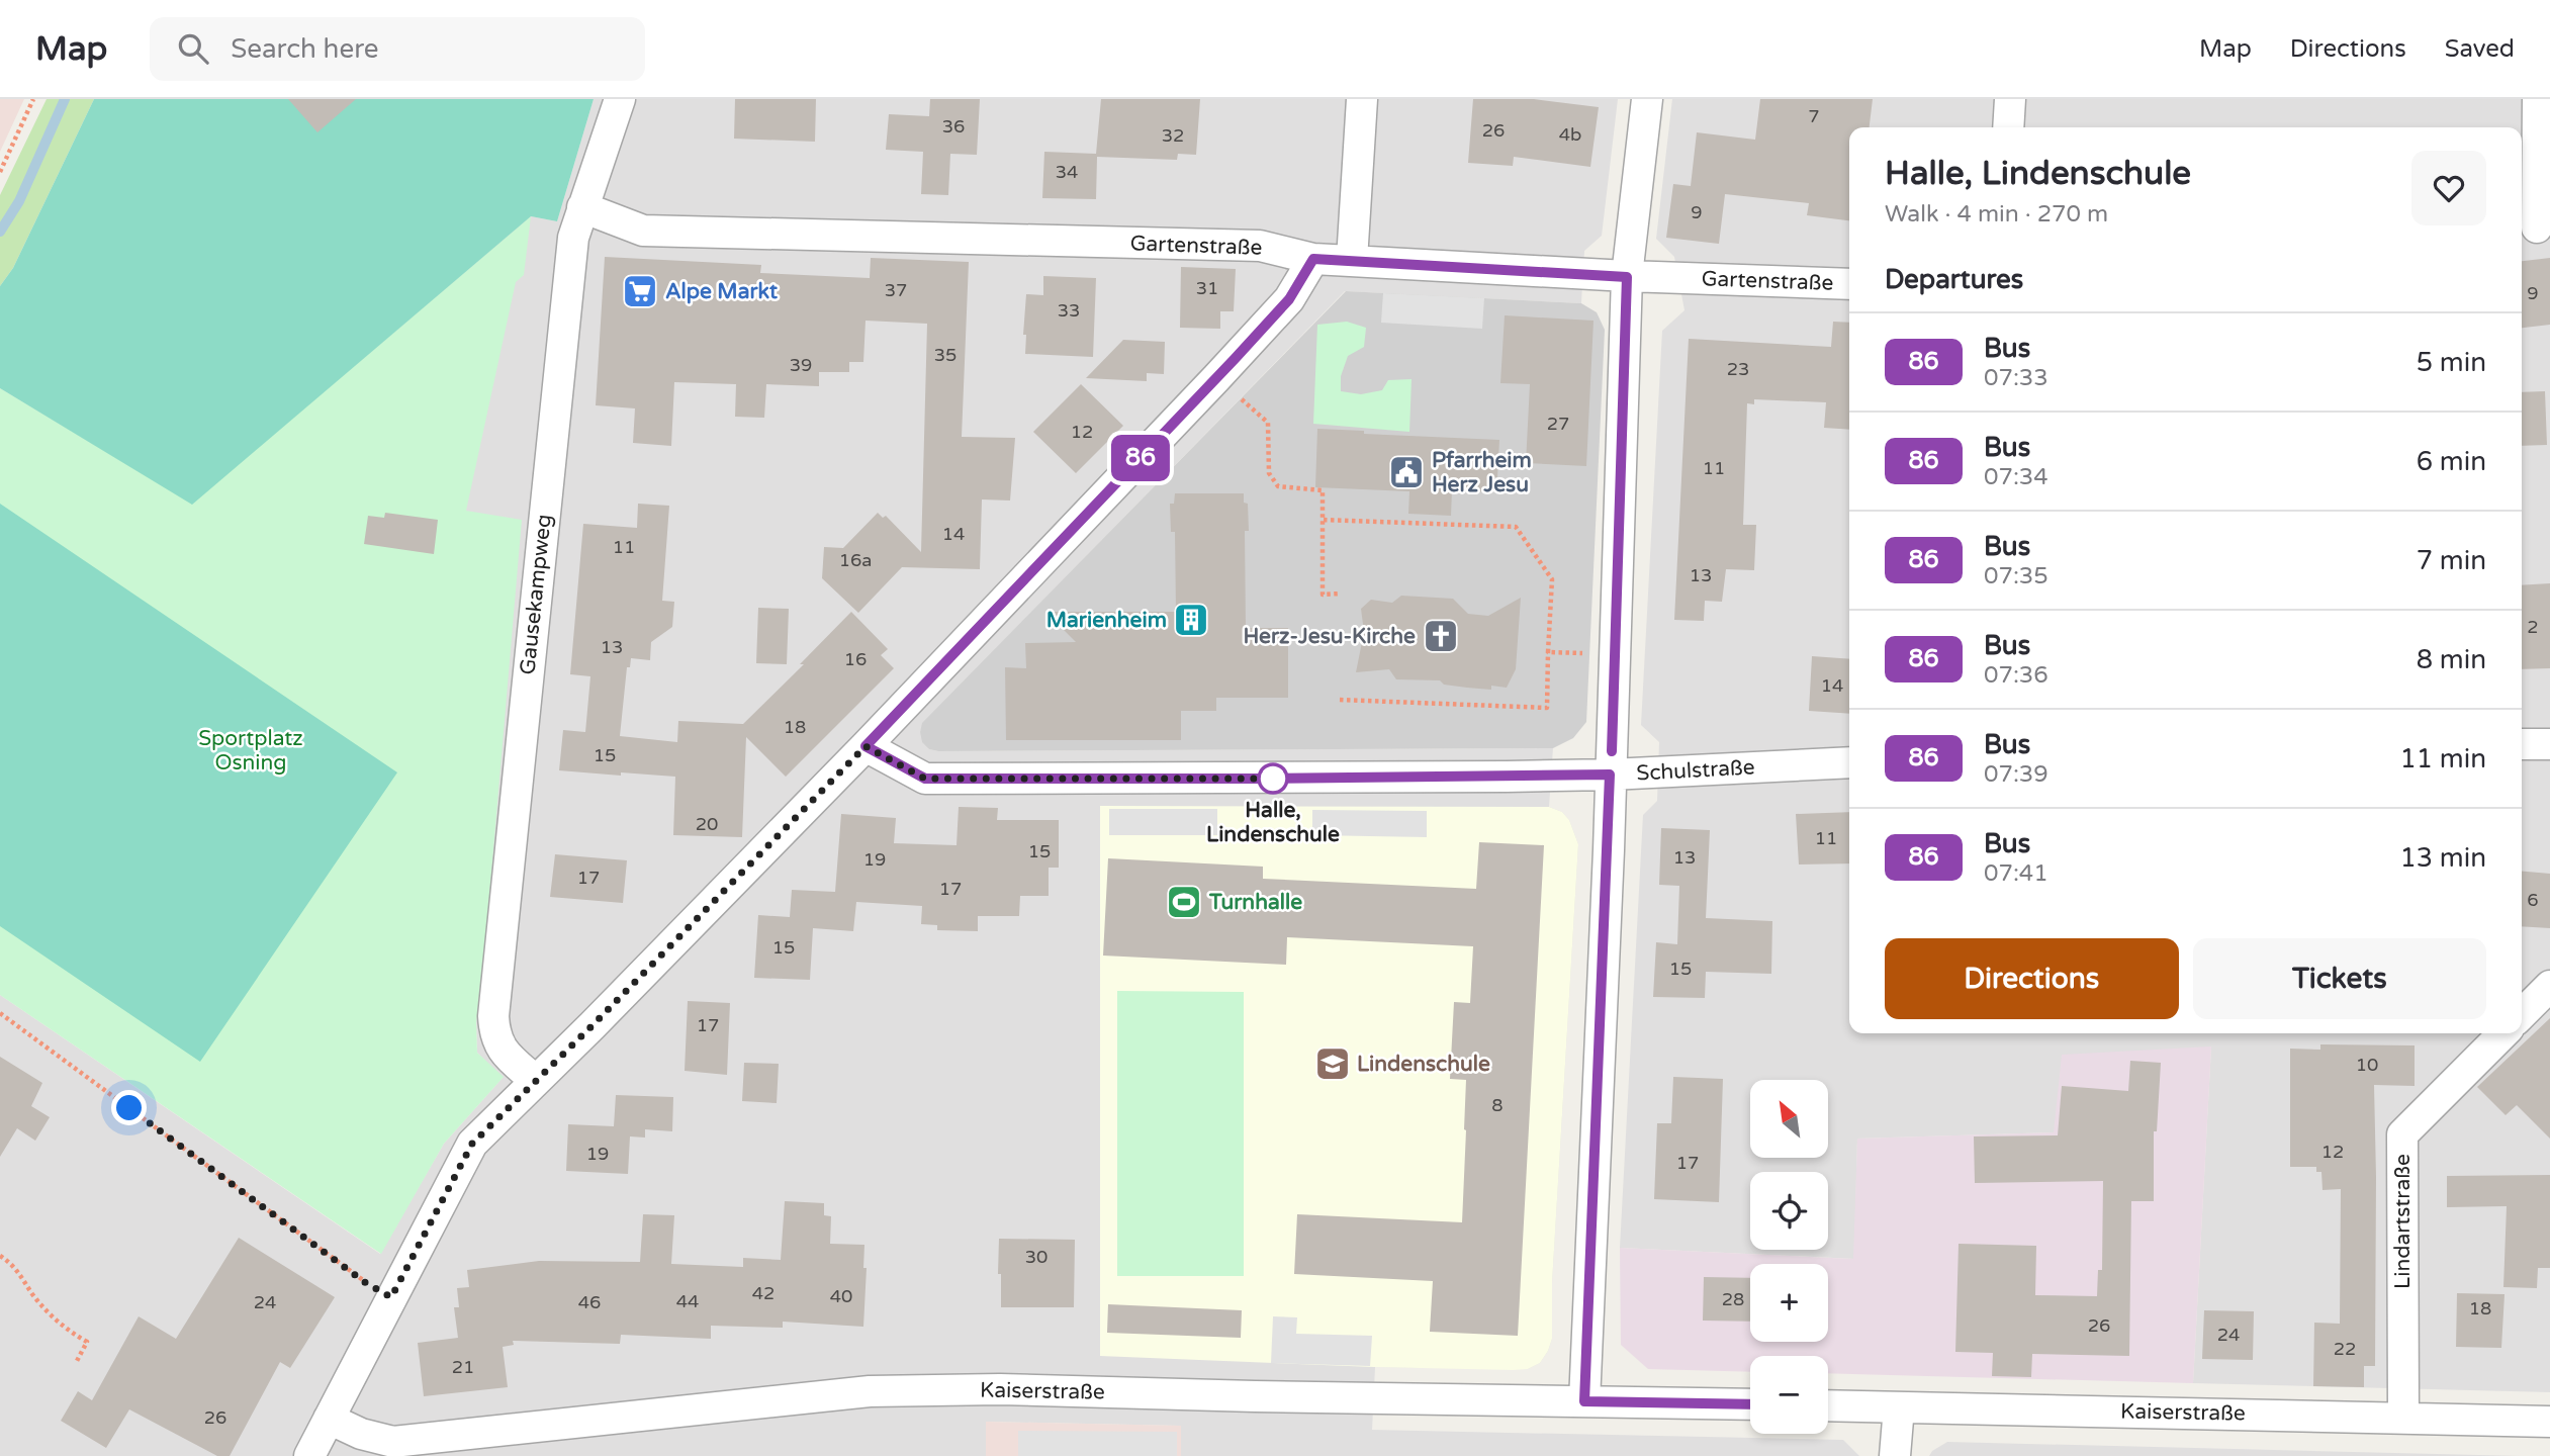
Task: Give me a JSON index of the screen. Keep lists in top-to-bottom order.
{
  "streets": {
    "street": [
      "Gartenstraße",
      "Gausekampweg",
      "Schulstraße",
      "Lindartstraße",
      "Kaiserstraße"
    ]
  },
  "crossings": [
    ["Gartenstraße", "Gausekampweg"],
    ["Lindartstraße", "Kaiserstraße"]
  ],
  "parks": ["Sportplatz Osning"],
  "places": {
    "supermarket": ["Alpe Markt"],
    "public building": ["Pfarrheim Herz Jesu"],
    "building": ["Marienheim"],
    "church": ["Herz-Jesu-Kirche"],
    "other": ["Halle, Lindenschule"],
    "sports": ["Turnhalle"],
    "school or university": ["Lindenschule"]
  },
  "lines": ["bus line 86"],
  "house_numbers": [
    "7",
    "36",
    "26",
    "4b",
    "32",
    "34",
    "9",
    "31",
    "37",
    "9",
    "33",
    "35",
    "39",
    "23",
    "27",
    "12",
    "11",
    "14",
    "11",
    "16a",
    "13",
    "2",
    "13",
    "16",
    "14",
    "18",
    "15",
    "20",
    "11",
    "15",
    "13",
    "19",
    "17",
    "17",
    "6",
    "15",
    "15",
    "17",
    "10",
    "8",
    "12",
    "19",
    "17",
    "30",
    "42",
    "40",
    "28",
    "44",
    "24",
    "46",
    "18",
    "26",
    "24",
    "22",
    "21",
    "26"
  ],
  "north": "top left",
  "page": {
    "header": "Map",
    "search": "Search here",
    "nav": ["Map", "Directions", "Saved"],
    "on_map": "86",
    "heading": [
      ["Halle, Lindenschule", "Walk · 4 min · 270 m"],
      "Departures"
    ],
    "list": [
      {
        "mark": "86",
        "name": "Bus",
        "note": "07:33",
        "value": "5 min"
      },
      {
        "mark": "86",
        "name": "Bus",
        "note": "07:34",
        "value": "6 min"
      },
      {
        "mark": "86",
        "name": "Bus",
        "note": "07:35",
        "value": "7 min"
      },
      {
        "mark": "86",
        "name": "Bus",
        "note": "07:36",
        "value": "8 min"
      },
      {
        "mark": "86",
        "name": "Bus",
        "note": "07:39",
        "value": "11 min"
      },
      {
        "mark": "86",
        "name": "Bus",
        "note": "07:41",
        "value": "13 min"
      }
    ],
    "buttons": ["Directions", "Tickets"],
    "map_buttons": ["+", "−"]
  }
}
